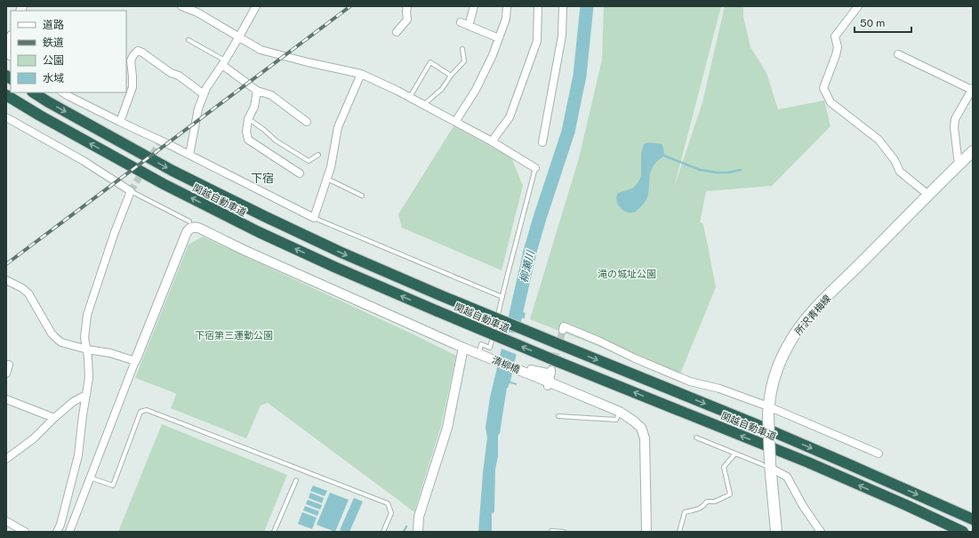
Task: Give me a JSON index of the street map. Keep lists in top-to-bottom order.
{
  "streets": {
    "highway": ["関越自動車道"],
    "main road": ["所沢青梅線"],
    "street": ["清柳橋"]
  },
  "districts": ["下宿"],
  "water": ["柳瀬川"],
  "parks": ["滝の城址公園", "下宿第三運動公園"],
  "legend": [
    "道路",
    "鉄道",
    "公園",
    "水域"
  ],
  "scale_bar": "50 m"
}
